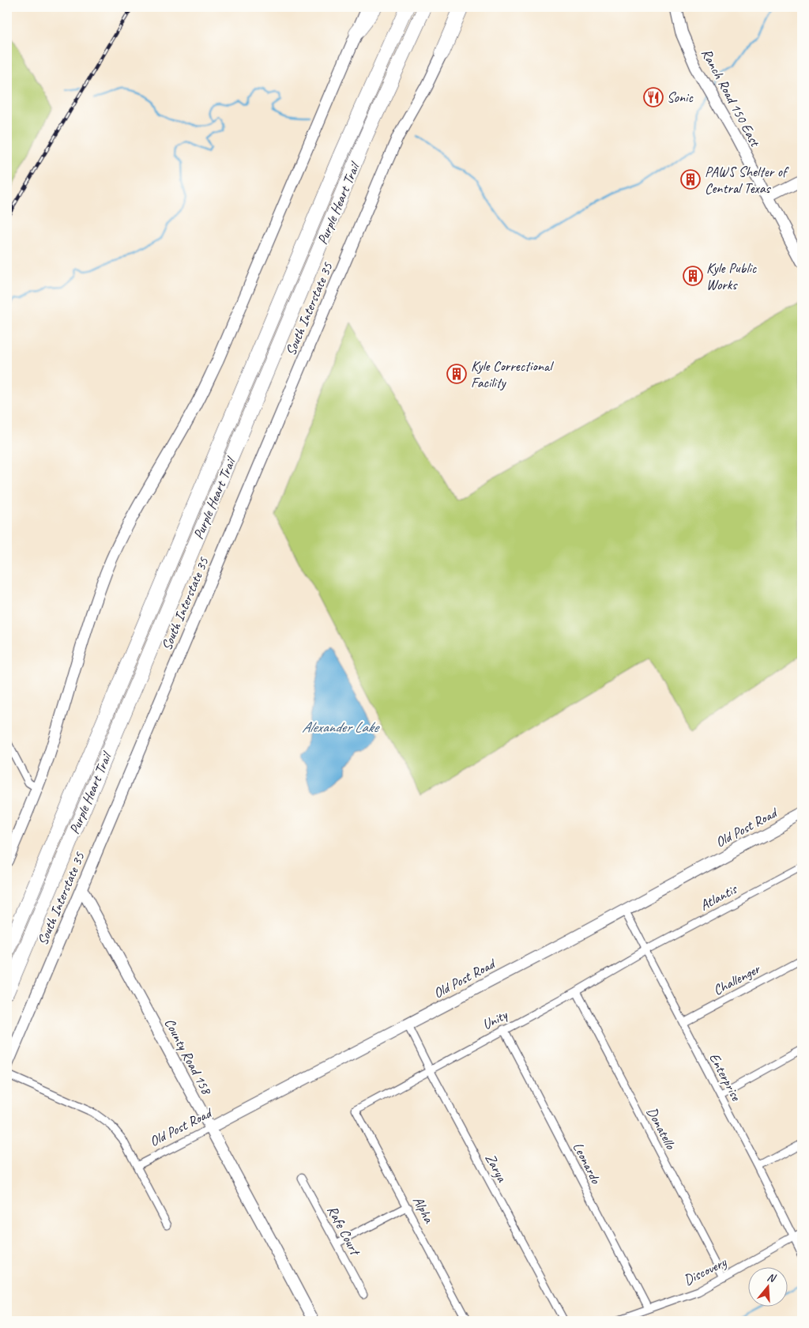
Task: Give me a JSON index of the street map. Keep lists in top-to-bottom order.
{
  "streets": {
    "highway": ["Purple Heart Trail"],
    "main road": [
      "Ranch Road 150 East",
      "South Interstate 35",
      "Old Post Road",
      "County Road 158"
    ],
    "street": [
      "Atlantis",
      "Challenger",
      "Unity",
      "Enterprise",
      "Donatello",
      "Leonardo",
      "Zarya",
      "Alpha",
      "Rafe Court",
      "Discovery"
    ]
  },
  "crossings": [
    ["South Interstate 35", "County Road 158"],
    ["Old Post Road", "County Road 158"],
    ["Old Post Road", "Enterprise"],
    ["Old Post Road", "Zarya"],
    ["Atlantis", "Unity"],
    ["Atlantis", "Enterprise"],
    ["Challenger", "Enterprise"],
    ["Unity", "Enterprise"],
    ["Unity", "Donatello"],
    ["Unity", "Leonardo"],
    ["Unity", "Zarya"],
    ["Unity", "Alpha"],
    ["Enterprise", "Discovery"],
    ["Donatello", "Discovery"],
    ["Leonardo", "Discovery"]
  ],
  "water": ["Alexander Lake"],
  "places": {
    "restaurant": ["Sonic"],
    "building": ["PAWS Shelter of Central Texas", "Kyle Public Works", "Kyle Correctional Facility"]
  },
  "north": "top"
}
